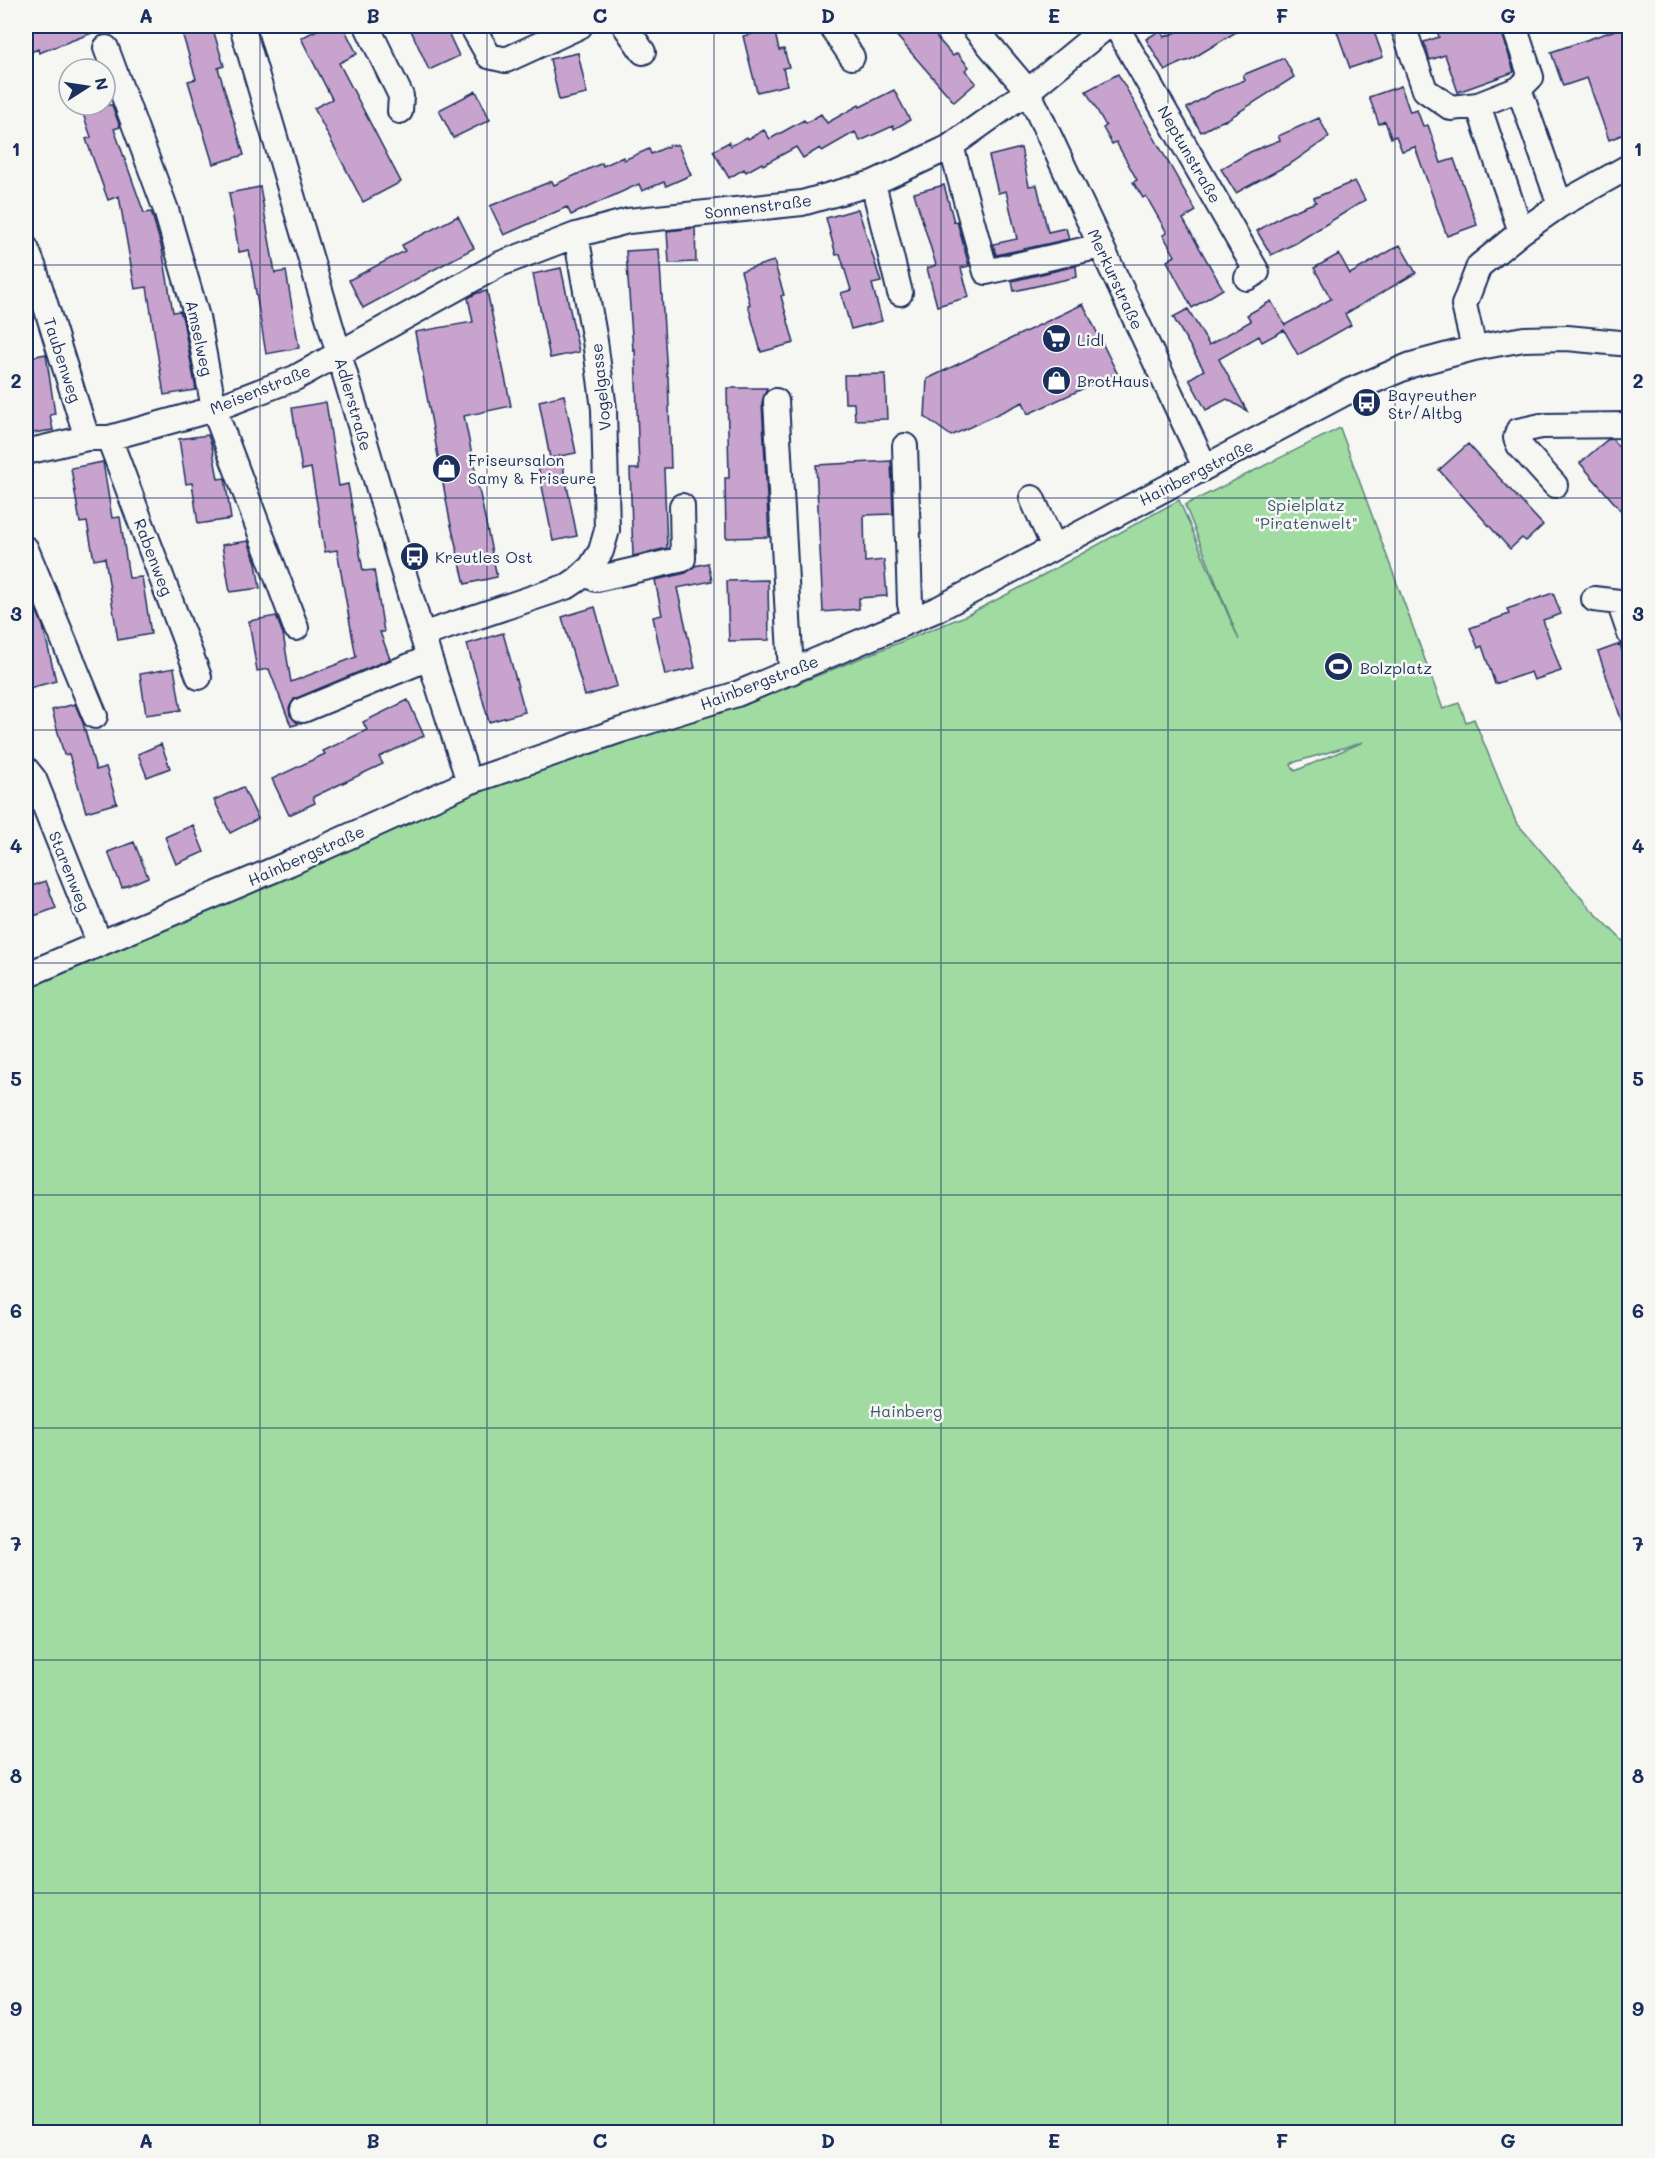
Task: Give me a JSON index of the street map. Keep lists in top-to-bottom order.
{
  "streets": {
    "street": [
      "Neptunstraße",
      "Sonnenstraße",
      "Merkurstraße",
      "Amselweg",
      "Taubenweg",
      "Vogelgasse",
      "Meisenstraße",
      "Adlerstraße",
      "Hainbergstraße",
      "Rabenweg",
      "Starenweg"
    ]
  },
  "crossings": [
    ["Sonnenstraße", "Merkurstraße"],
    ["Sonnenstraße", "Vogelgasse"],
    ["Sonnenstraße", "Meisenstraße"],
    ["Merkurstraße", "Hainbergstraße"],
    ["Amselweg", "Meisenstraße"],
    ["Taubenweg", "Meisenstraße"],
    ["Taubenweg", "Rabenweg"],
    ["Vogelgasse", "Meisenstraße"],
    ["Vogelgasse", "Adlerstraße"],
    ["Meisenstraße", "Adlerstraße"],
    ["Meisenstraße", "Rabenweg"],
    ["Adlerstraße", "Hainbergstraße"],
    ["Hainbergstraße", "Starenweg"]
  ],
  "parks": ["Spielplatz \"Piratenwelt\"", "Hainberg"],
  "places": {
    "supermarket": ["Lidl"],
    "shop": ["BrotHaus", "Friseursalon Samy & Friseure"],
    "bus stop": ["Bayreuther Str/Altbg", "Kreutles Ost"],
    "sports": ["Bolzplatz"]
  },
  "north": "right",
  "grid": {
    "columns": [
      "A",
      "B",
      "C",
      "D",
      "E",
      "F",
      "G"
    ],
    "rows": [
      "1",
      "2",
      "3",
      "4",
      "5",
      "6",
      "7",
      "8",
      "9"
    ]
  }
}
